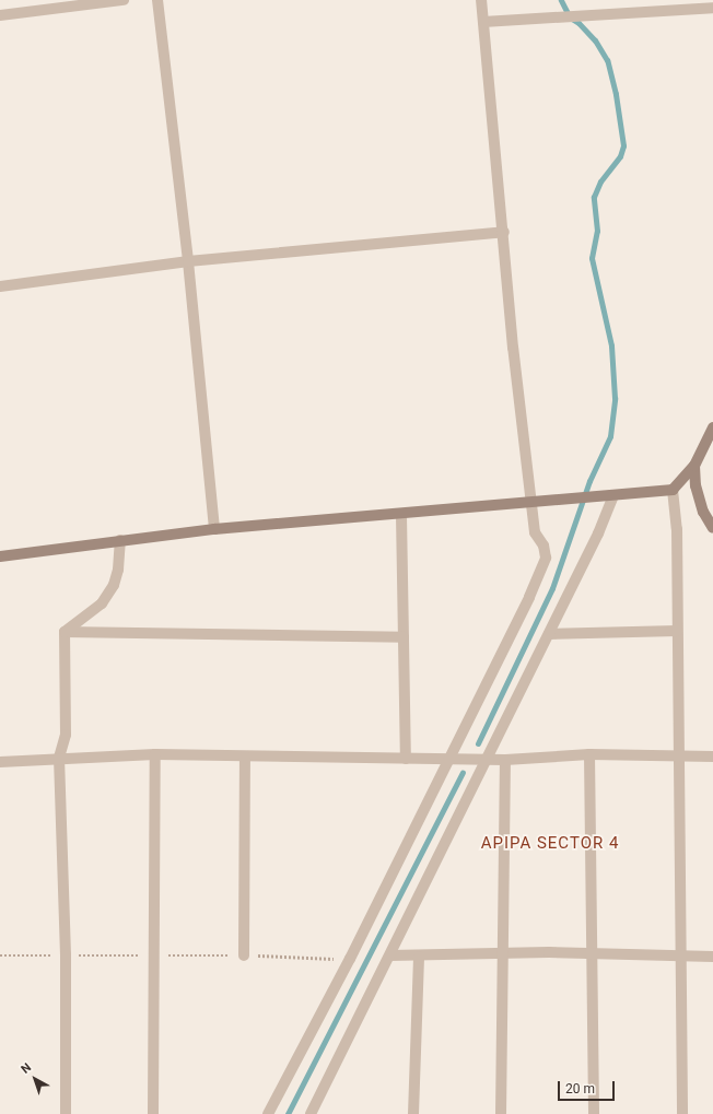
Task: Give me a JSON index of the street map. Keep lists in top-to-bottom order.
{
  "districts": ["APIPA SECTOR 4"],
  "scale_bar": "20 m",
  "north": "top left"
}
